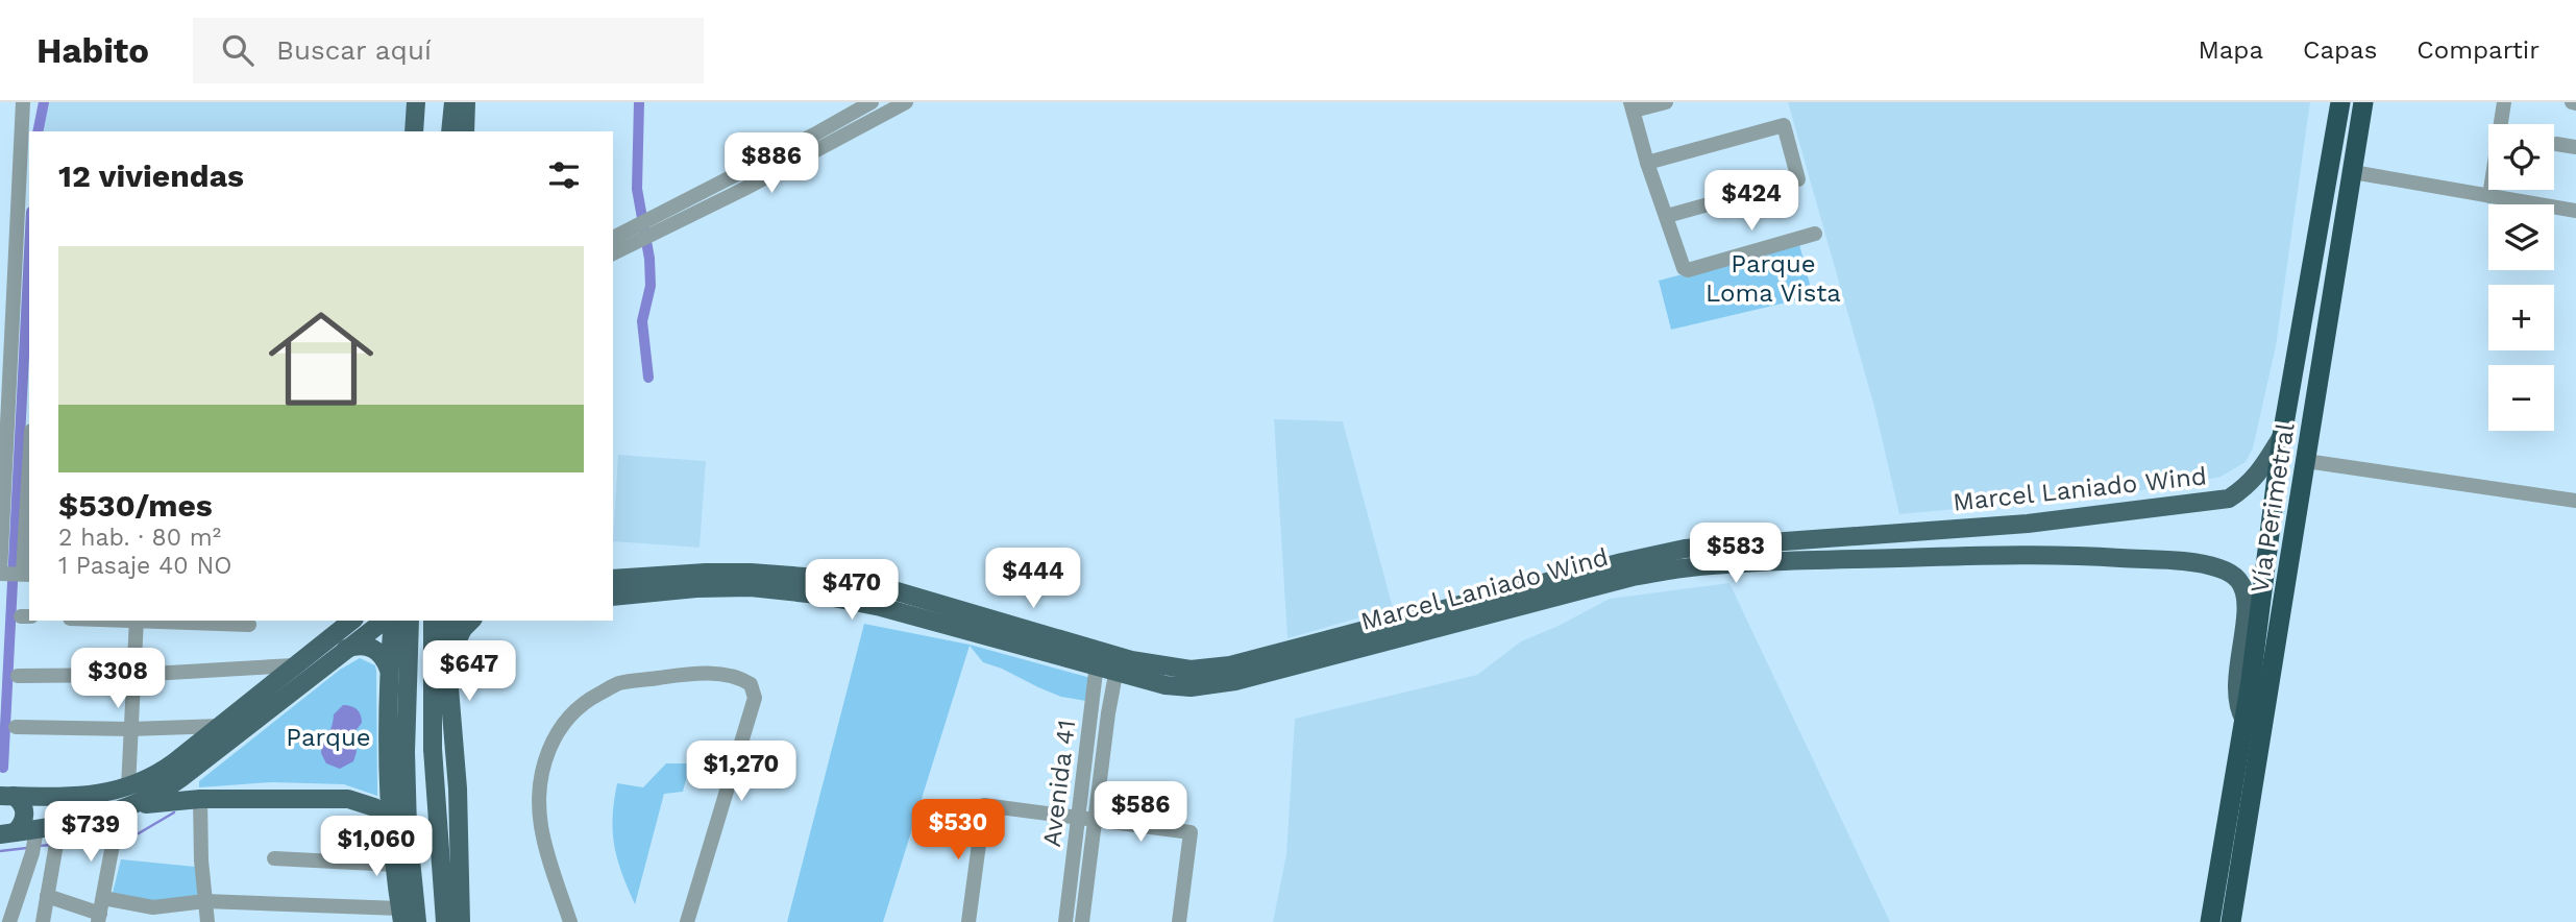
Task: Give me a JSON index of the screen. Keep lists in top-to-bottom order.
{
  "streets": {
    "highway": ["Vía Perimetral"],
    "main road": ["Marcel Laniado Wind"],
    "street": ["Avenida 41"]
  },
  "crossings": [
    ["Marcel Laniado Wind", "Vía Perimetral"],
    ["Marcel Laniado Wind", "Avenida 41"]
  ],
  "parks": ["Parque Loma Vista", "Parque"],
  "page": {
    "header": "Habito",
    "search": "Buscar aquí",
    "nav": ["Mapa", "Capas", "Compartir"],
    "map_buttons": ["+", "−"],
    "heading": "12 viviendas",
    "price": [
      "$886",
      "$424",
      "$583",
      "$444",
      "$470",
      "$647",
      "$308",
      "$1,270",
      "$586",
      "$530",
      "$739",
      "$1,060"
    ],
    "list": [
      {
        "name": "$530/mes",
        "note": "2 hab. · 80 m² · 1 Pasaje 40 NO"
      }
    ]
  }
}
